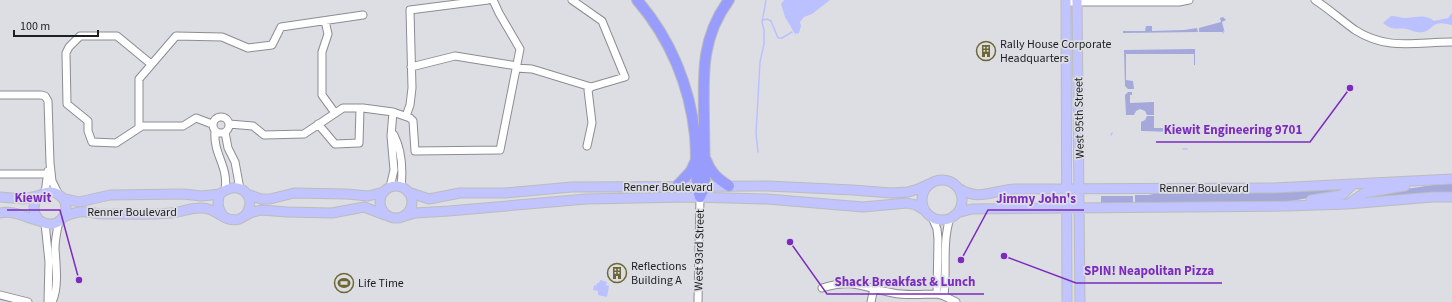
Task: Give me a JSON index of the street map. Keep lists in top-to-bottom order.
{
  "streets": {
    "main road": ["West 95th Street", "Renner Boulevard"],
    "street": ["West 93rd Street"]
  },
  "crossings": [
    ["West 95th Street", "Renner Boulevard"],
    ["Renner Boulevard", "West 93rd Street"]
  ],
  "places": {
    "building": ["Rally House Corporate Headquarters", "Reflections Building A"],
    "other": [
      "Kiewit Engineering 9701",
      "Shack Breakfast & Lunch",
      "SPIN! Neapolitan Pizza",
      "Jimmy John's",
      "Kiewit"
    ],
    "sports": ["Life Time"]
  },
  "scale_bar": "100 m"
}
